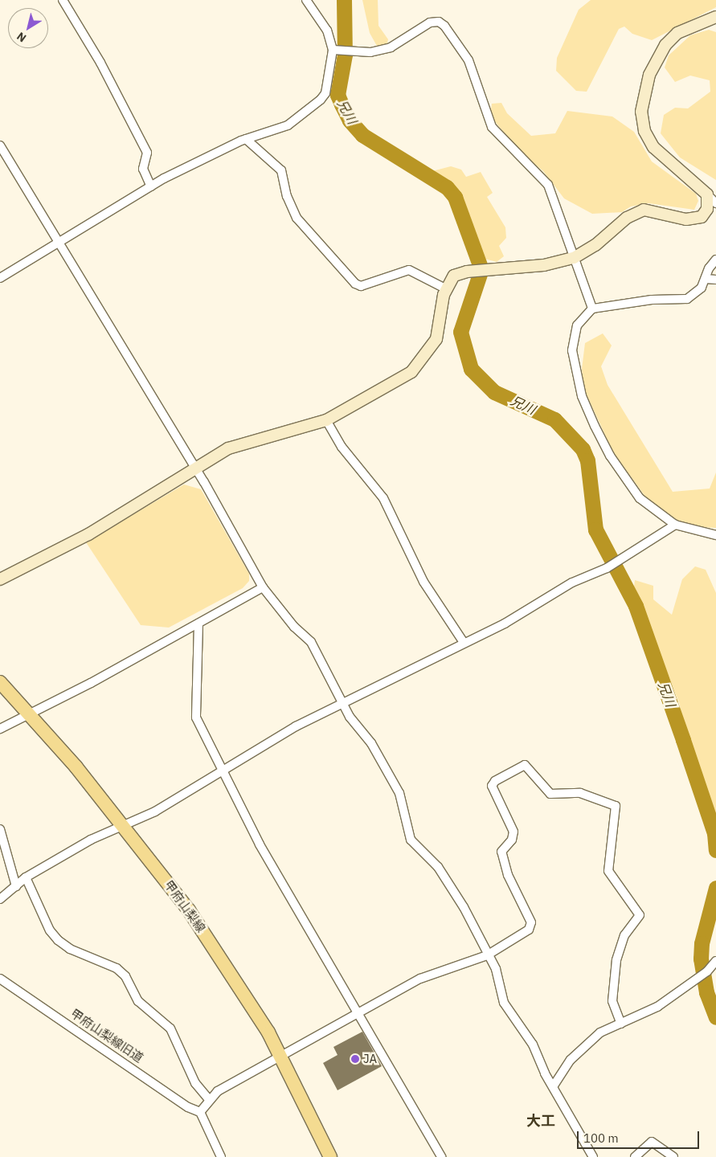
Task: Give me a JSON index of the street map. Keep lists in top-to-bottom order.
{
  "streets": {
    "main road": ["甲府山梨線"],
    "street": ["甲府山梨線旧道"]
  },
  "districts": ["大工"],
  "water": ["兄川"],
  "places": ["JA"],
  "scale_bar": "100 m",
  "north": "bottom left"
}
